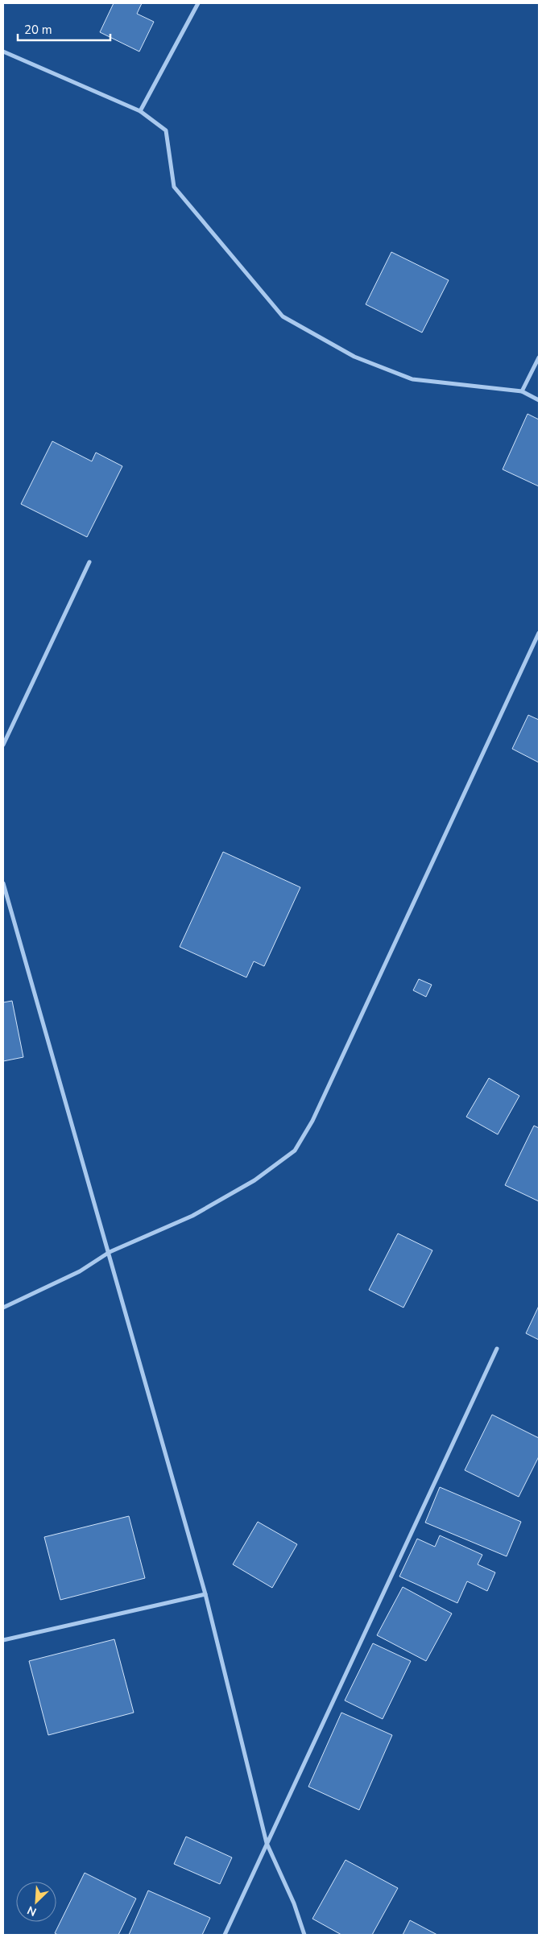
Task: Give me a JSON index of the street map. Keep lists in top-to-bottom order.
{
  "scale_bar": "20 m",
  "north": "bottom left"
}
